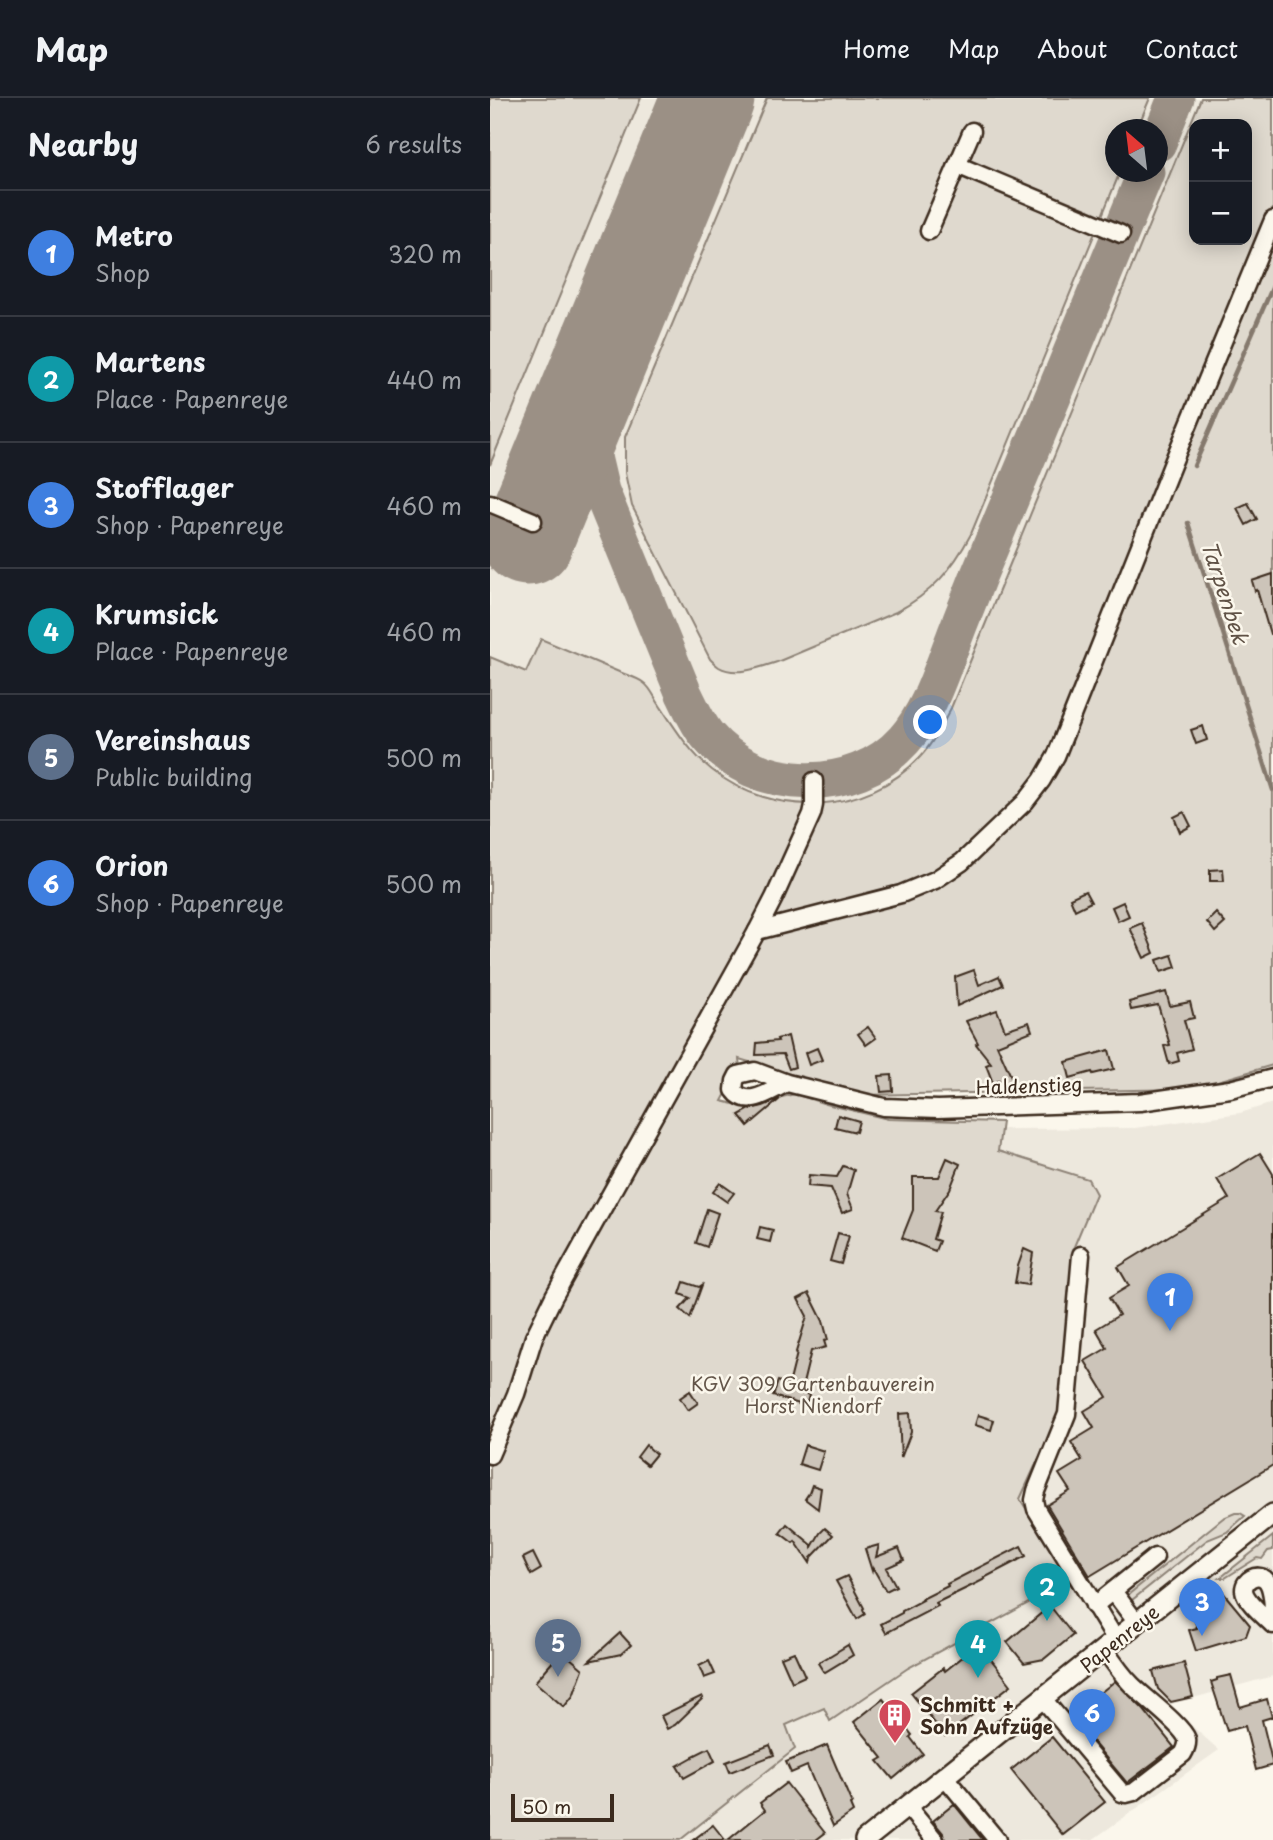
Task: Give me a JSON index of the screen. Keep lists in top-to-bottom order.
{
  "streets": {
    "main road": ["Papenreye"],
    "street": ["Haldenstieg"]
  },
  "water": ["Tarpenbek"],
  "parks": ["KGV 309 Gartenbauverein Horst Niendorf"],
  "places": {
    "building": ["Schmitt + Sohn Aufzüge"]
  },
  "scale_bar": "50 m",
  "north": "top left",
  "page": {
    "header": "Map",
    "nav": [
      "Home",
      "Map",
      "About",
      "Contact"
    ],
    "heading": ["Nearby", "6 results"],
    "map_buttons": ["+", "−"],
    "list": [
      {
        "mark": "1",
        "name": "Metro",
        "note": "Shop",
        "value": "320 m"
      },
      {
        "mark": "2",
        "name": "Martens",
        "note": "Place · Papenreye",
        "value": "440 m"
      },
      {
        "mark": "3",
        "name": "Stofflager",
        "note": "Shop · Papenreye",
        "value": "460 m"
      },
      {
        "mark": "4",
        "name": "Krumsick",
        "note": "Place · Papenreye",
        "value": "460 m"
      },
      {
        "mark": "5",
        "name": "Vereinshaus",
        "note": "Public building",
        "value": "500 m"
      },
      {
        "mark": "6",
        "name": "Orion",
        "note": "Shop · Papenreye",
        "value": "500 m"
      }
    ],
    "pins": [
      "1",
      "2",
      "3",
      "5",
      "4",
      "6"
    ],
    "scale": "50 m"
  }
}
